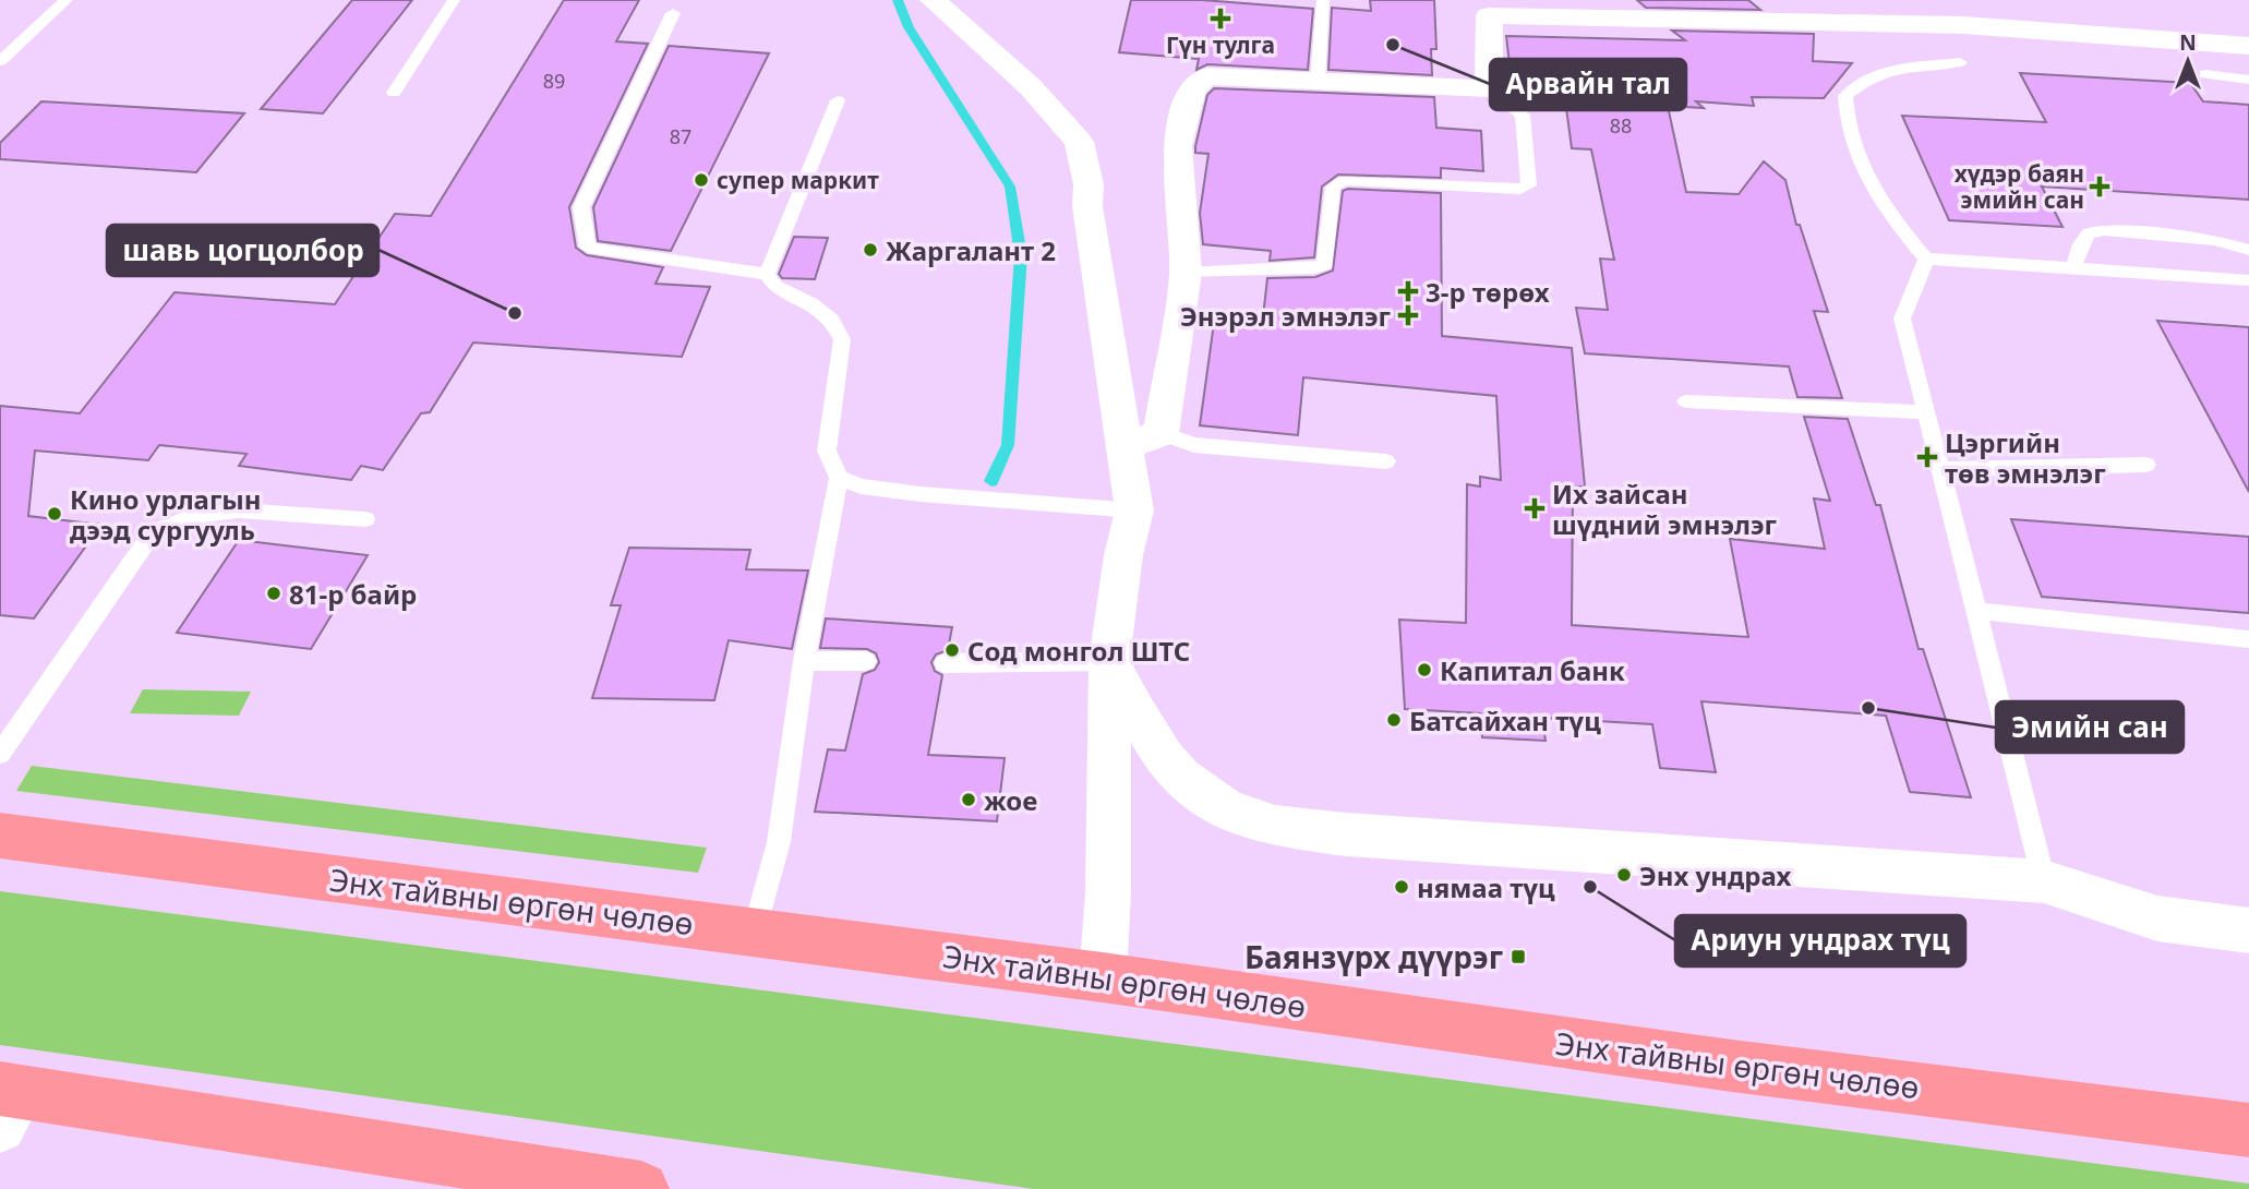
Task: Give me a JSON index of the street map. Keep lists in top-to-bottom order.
{
  "streets": {
    "highway": ["Энх тайвны өргөн чөлөө"]
  },
  "places": {
    "health": [
      "Гүн тулга",
      "хүдэр баян эмийн сан",
      "3-р төрөх",
      "Энэрэл эмнэлэг",
      "Цэргийн төв эмнэлэг",
      "Их зайсан шүдний эмнэлэг"
    ],
    "other": [
      "Арвайн тал",
      "супер маркит",
      "Жаргалант 2",
      "шавь цогцолбор",
      "Кино урлагын дээд сургууль",
      "81-р байр",
      "Сод монгол ШТС",
      "Капитал банк",
      "Эмийн сан",
      "Батсайхан түц",
      "жое",
      "Энх ундрах",
      "нямаа түц",
      "Ариун ундрах түц"
    ],
    "transit": ["Баянзүрх дүүрэг"]
  },
  "house_numbers": ["89", "88", "87"],
  "north": "top"
}
